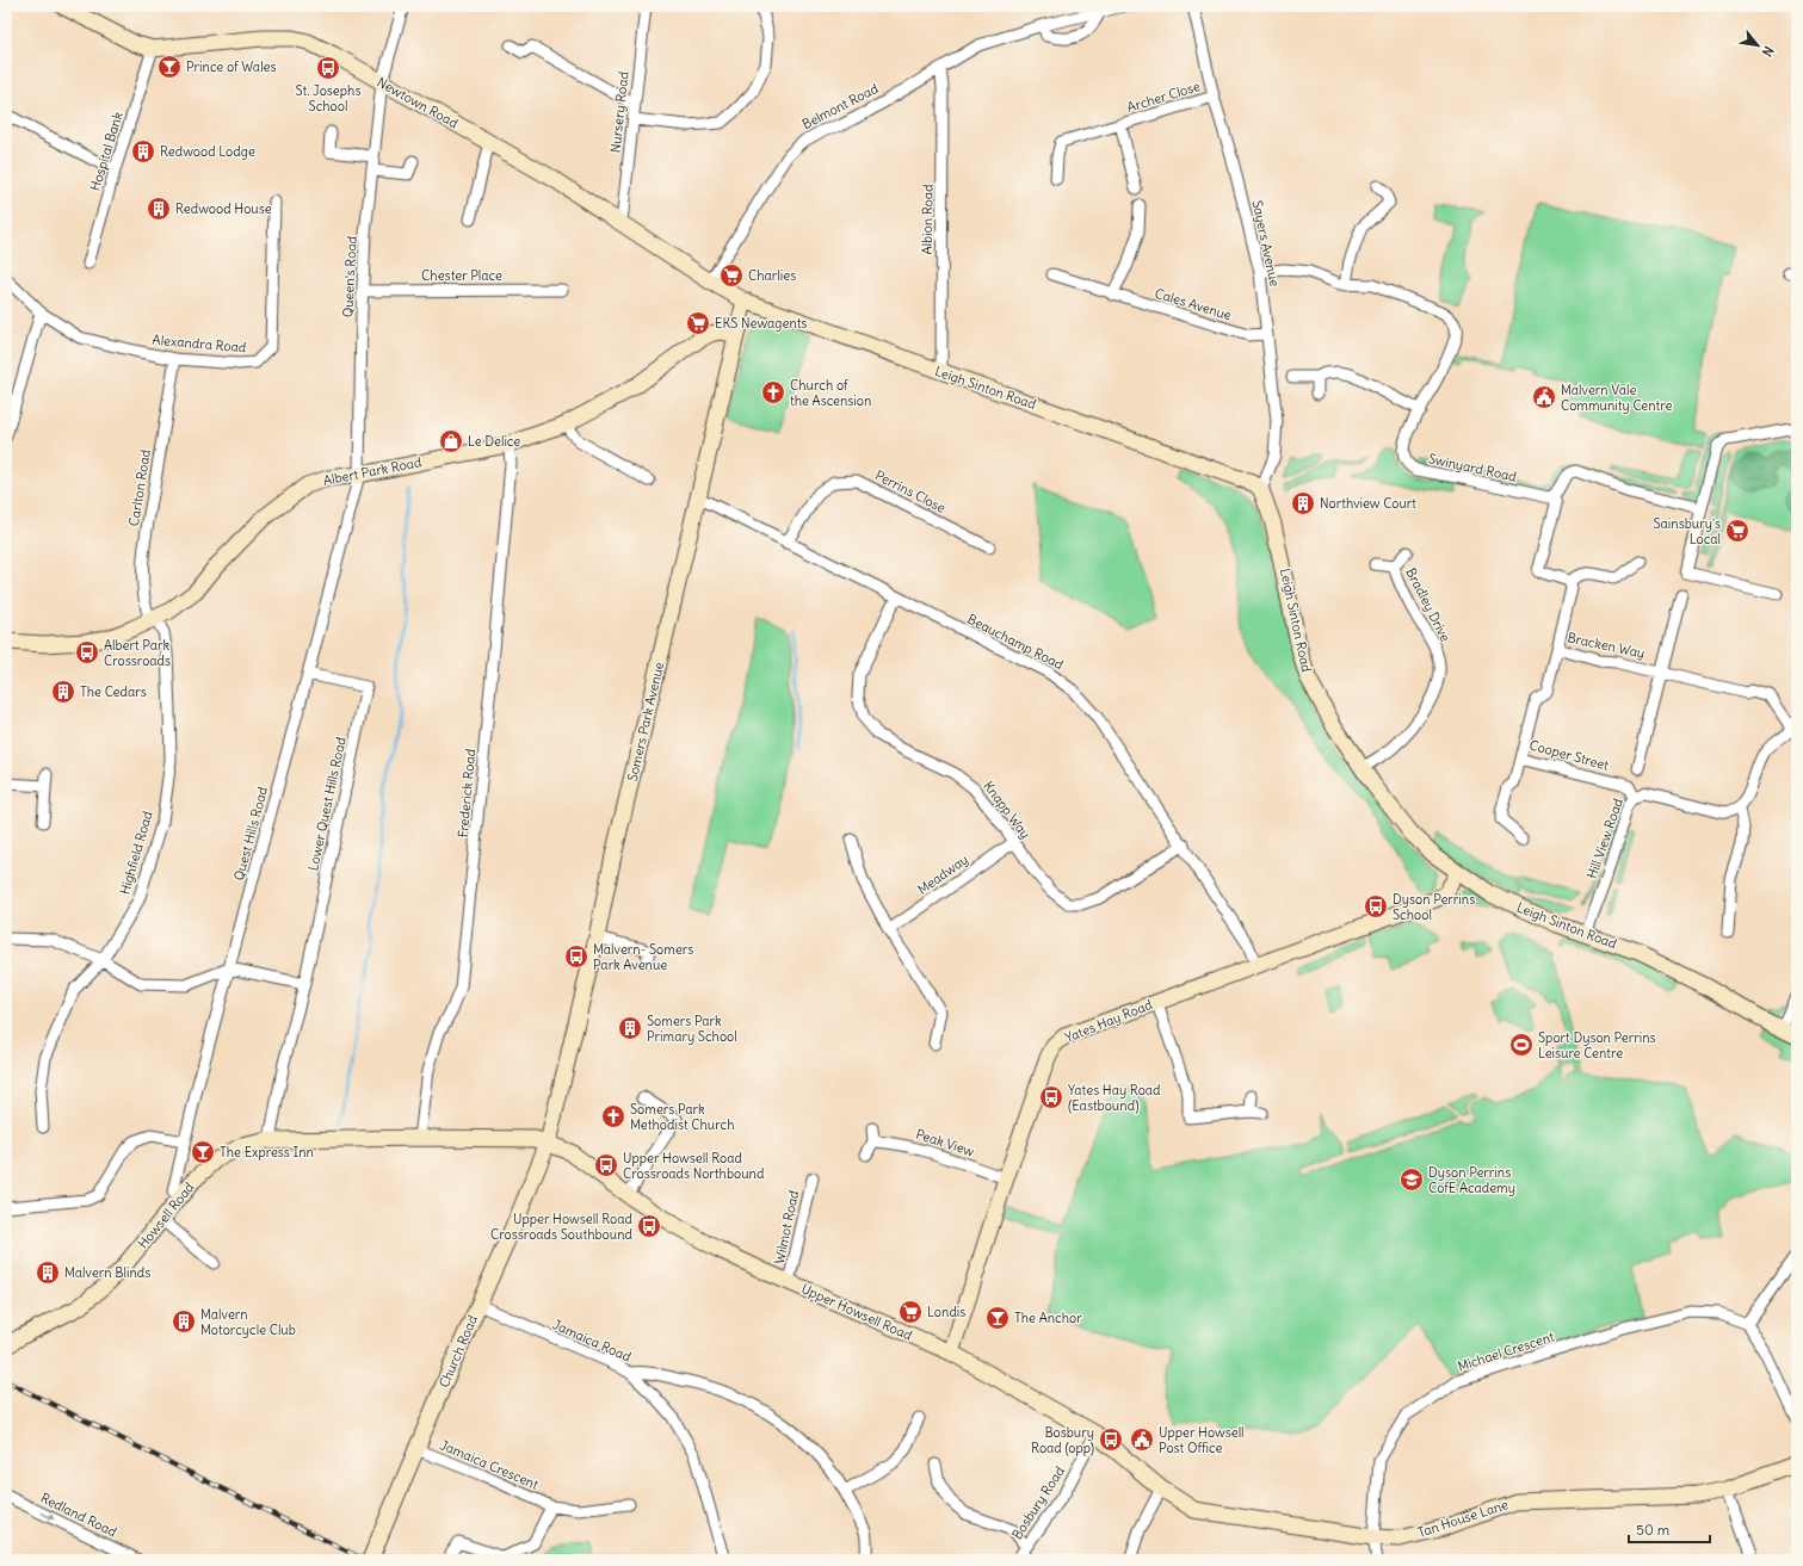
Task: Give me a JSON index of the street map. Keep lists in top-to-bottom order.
{
  "streets": {
    "street": [
      "Archer Close",
      "Newtown Road",
      "Belmont Road",
      "Nursery Road",
      "Hospital Bank",
      "Albion Road",
      "Sayers Avenue",
      "Chester Place",
      "Queen's Road",
      "Cales Avenue",
      "Alexandra Road",
      "Leigh Sinton Road",
      "Swinyard Road",
      "Albert Park Road",
      "Carlton Road",
      "Perrins Close",
      "Bradley Drive",
      "Beauchamp Road",
      "Bracken Way",
      "Somers Park Avenue",
      "Cooper Street",
      "Frederick Road",
      "Lower Quest Hills Road",
      "Knapp Way",
      "Quest Hills Road",
      "Hill View Road",
      "Highfield Road",
      "Meadway",
      "Yates Hay Road",
      "Peak View",
      "Howsell Road",
      "Wilmot Road",
      "Upper Howsell Road",
      "Jamaica Road",
      "Church Road",
      "Michael Crescent",
      "Jamaica Crescent",
      "Bosbury Road",
      "Redland Road",
      "Tan House Lane"
    ]
  },
  "crossings": [
    ["Archer Close", "Sayers Avenue"],
    ["Newtown Road", "Belmont Road"],
    ["Newtown Road", "Nursery Road"],
    ["Newtown Road", "Hospital Bank"],
    ["Newtown Road", "Queen's Road"],
    ["Newtown Road", "Leigh Sinton Road"],
    ["Newtown Road", "Somers Park Avenue"],
    ["Belmont Road", "Albion Road"],
    ["Albion Road", "Leigh Sinton Road"],
    ["Sayers Avenue", "Cales Avenue"],
    ["Sayers Avenue", "Leigh Sinton Road"],
    ["Sayers Avenue", "Swinyard Road"],
    ["Chester Place", "Queen's Road"],
    ["Queen's Road", "Albert Park Road"],
    ["Queen's Road", "Quest Hills Road"],
    ["Alexandra Road", "Carlton Road"],
    ["Leigh Sinton Road", "Bradley Drive"],
    ["Leigh Sinton Road", "Somers Park Avenue"],
    ["Leigh Sinton Road", "Hill View Road"],
    ["Leigh Sinton Road", "Yates Hay Road"],
    ["Albert Park Road", "Carlton Road"],
    ["Albert Park Road", "Somers Park Avenue"],
    ["Albert Park Road", "Frederick Road"],
    ["Albert Park Road", "Quest Hills Road"],
    ["Albert Park Road", "Highfield Road"],
    ["Carlton Road", "Highfield Road"],
    ["Perrins Close", "Beauchamp Road"],
    ["Beauchamp Road", "Somers Park Avenue"],
    ["Beauchamp Road", "Knapp Way"],
    ["Beauchamp Road", "Yates Hay Road"],
    ["Bracken Way", "Cooper Street"],
    ["Somers Park Avenue", "Howsell Road"],
    ["Somers Park Avenue", "Upper Howsell Road"],
    ["Somers Park Avenue", "Church Road"],
    ["Cooper Street", "Hill View Road"],
    ["Frederick Road", "Howsell Road"],
    ["Lower Quest Hills Road", "Quest Hills Road"],
    ["Lower Quest Hills Road", "Howsell Road"],
    ["Knapp Way", "Meadway"],
    ["Quest Hills Road", "Howsell Road"],
    ["Yates Hay Road", "Peak View"],
    ["Yates Hay Road", "Upper Howsell Road"],
    ["Howsell Road", "Upper Howsell Road"],
    ["Howsell Road", "Church Road"],
    ["Wilmot Road", "Upper Howsell Road"],
    ["Upper Howsell Road", "Church Road"],
    ["Upper Howsell Road", "Bosbury Road"],
    ["Upper Howsell Road", "Tan House Lane"],
    ["Jamaica Road", "Church Road"],
    ["Church Road", "Jamaica Crescent"],
    ["Michael Crescent", "Tan House Lane"]
  ],
  "one_way": ["Redland Road"],
  "places": {
    "bar": ["Prince of Wales", "The Express Inn", "The Anchor"],
    "bus stop": [
      "St. Josephs School",
      "Albert Park Crossroads",
      "Dyson Perrins School",
      "Malvern- Somers Park Avenue",
      "Yates Hay Road (Eastbound)",
      "Upper Howsell Road Crossroads Northbound",
      "Upper Howsell Road Crossroads Southbound",
      "Bosbury Road (opp)"
    ],
    "building": [
      "Redwood Lodge",
      "Redwood House",
      "Northview Court",
      "The Cedars",
      "Somers Park Primary School",
      "Malvern Blinds",
      "Malvern Motorcycle Club"
    ],
    "supermarket": [
      "Charlies",
      "EKS Newagents",
      "Sainsbury's Local",
      "Londis"
    ],
    "church": ["Church of the Ascension", "Somers Park Methodist Church"],
    "public building": ["Malvern Vale Community Centre", "Upper Howsell Post Office"],
    "shop": ["Le Delice"],
    "sports": ["Sport Dyson Perrins Leisure Centre"],
    "school or university": ["Dyson Perrins CofE Academy"]
  },
  "scale_bar": "50 m",
  "north": "bottom right"
}
